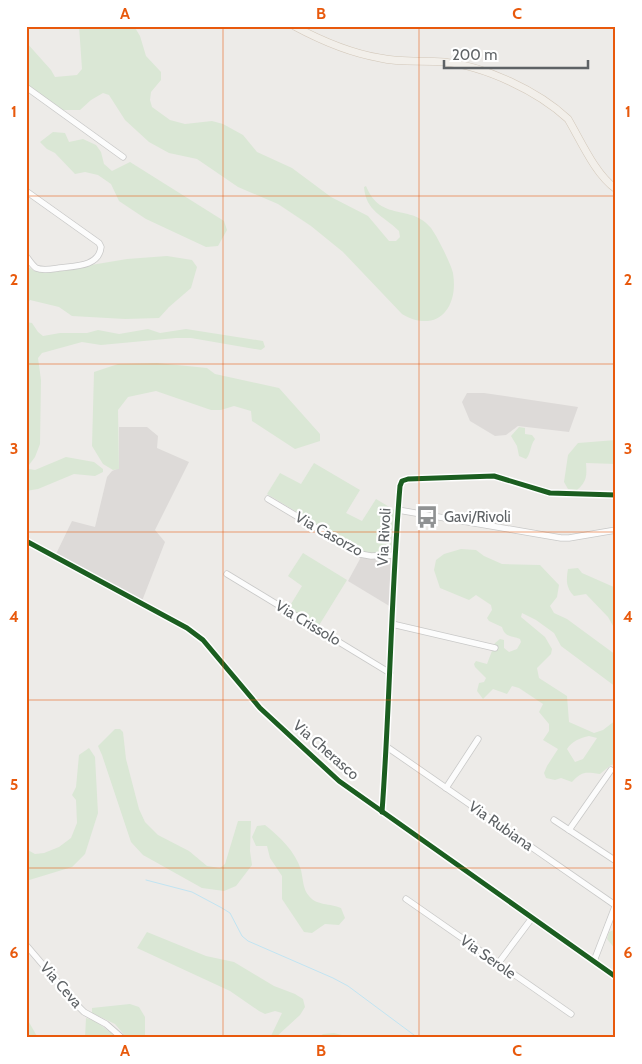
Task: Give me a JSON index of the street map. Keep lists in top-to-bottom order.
{
  "streets": {
    "street": [
      "Via Casorzo",
      "Via Rivoli",
      "Via Crissolo",
      "Via Cherasco",
      "Via Rubiana",
      "Via Serole",
      "Via Ceva"
    ]
  },
  "crossings": [
    ["Via Casorzo", "Via Rivoli"],
    ["Via Rivoli", "Via Crissolo"],
    ["Via Rivoli", "Via Cherasco"],
    ["Via Rivoli", "Via Rubiana"]
  ],
  "places": {
    "bus stop": ["Gavi/Rivoli"]
  },
  "scale_bar": "200 m",
  "grid": {
    "columns": ["A", "B", "C"],
    "rows": [
      "1",
      "2",
      "3",
      "4",
      "5",
      "6"
    ]
  }
}
